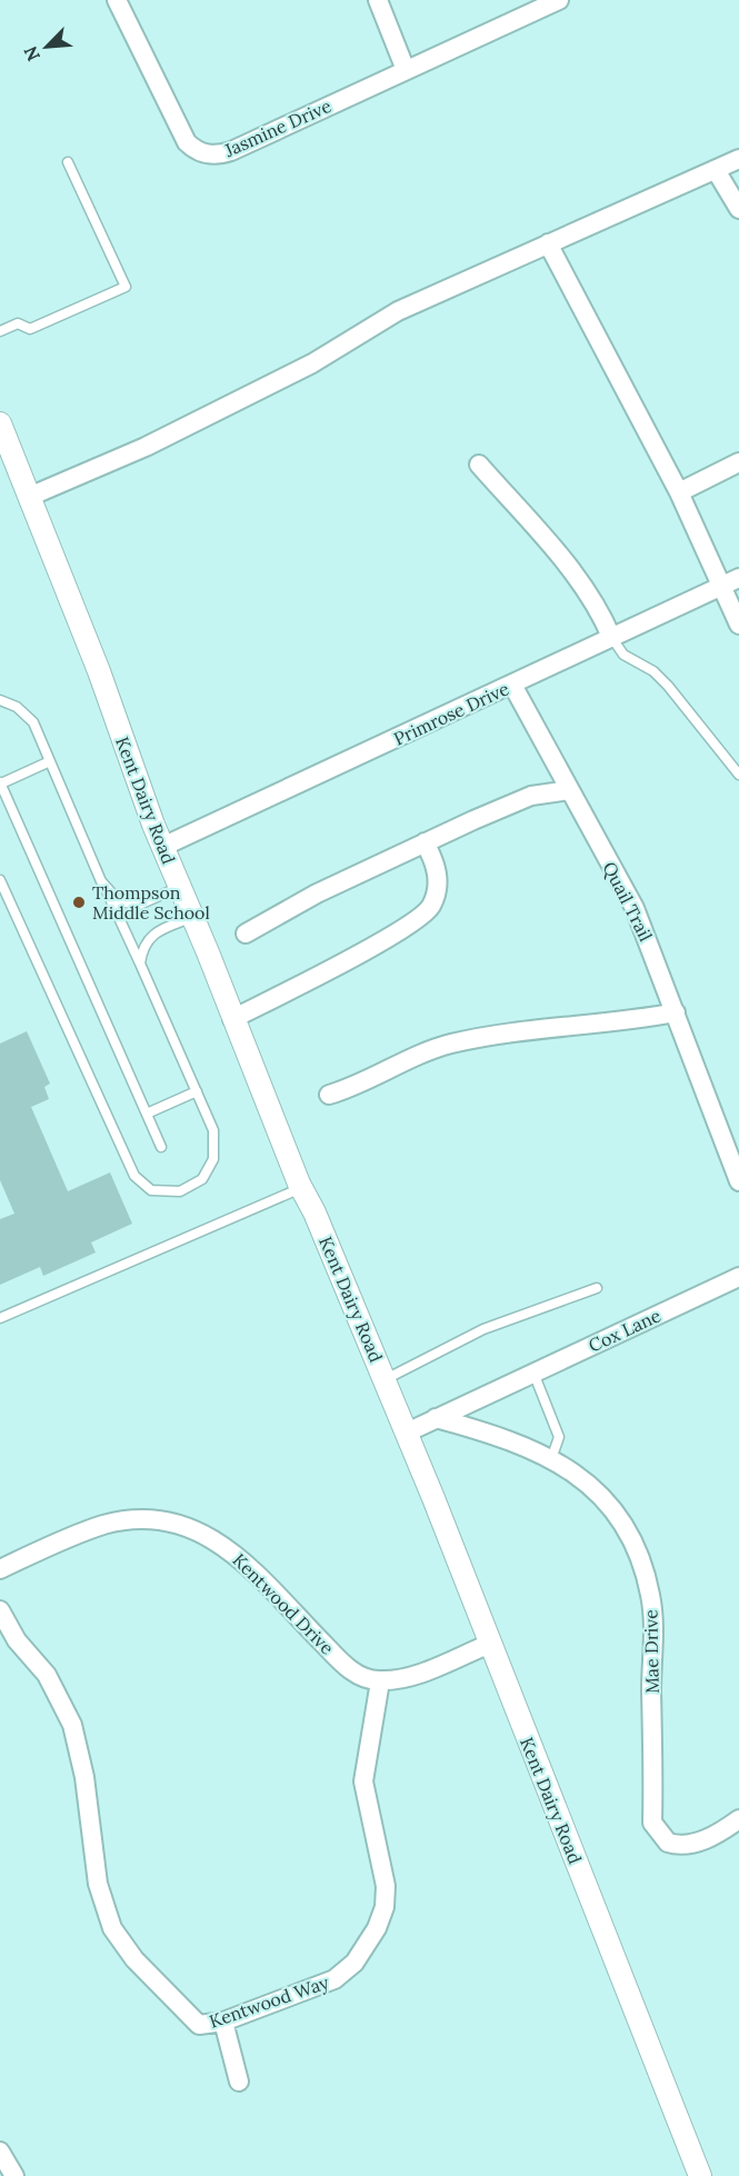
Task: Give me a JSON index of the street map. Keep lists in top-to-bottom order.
{
  "streets": {
    "street": [
      "Jasmine Drive",
      "Primrose Drive",
      "Kent Dairy Road",
      "Quail Trail",
      "Cox Lane",
      "Kentwood Drive",
      "Mae Drive",
      "Kentwood Way"
    ]
  },
  "crossings": [
    ["Primrose Drive", "Kent Dairy Road"],
    ["Primrose Drive", "Quail Trail"],
    ["Kent Dairy Road", "Cox Lane"],
    ["Cox Lane", "Mae Drive"],
    ["Kentwood Drive", "Kentwood Way"]
  ],
  "places": ["Thompson Middle School"],
  "north": "bottom left"
}
